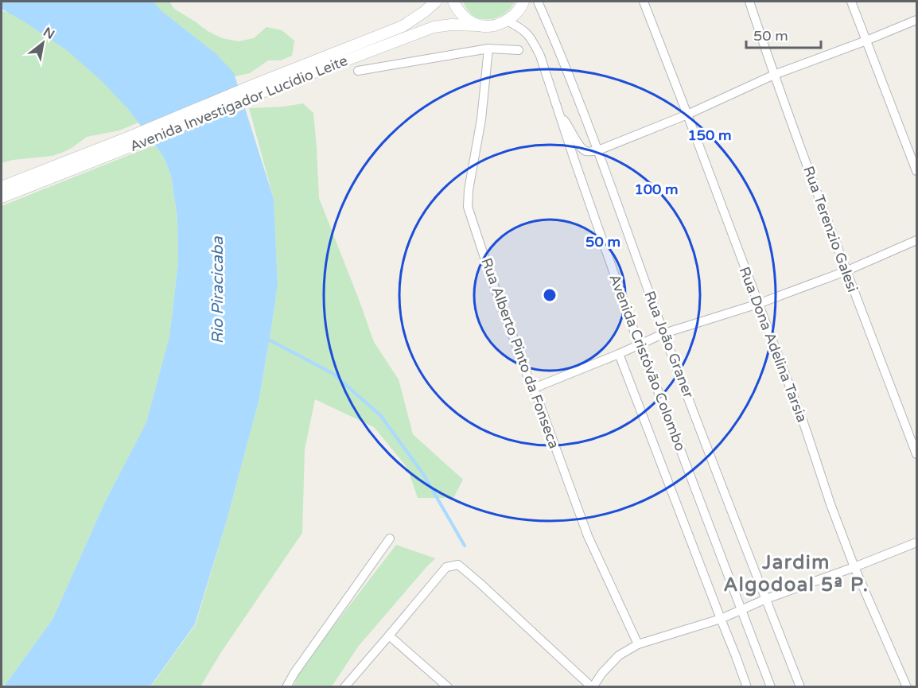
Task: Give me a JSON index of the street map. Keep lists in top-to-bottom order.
{
  "streets": {
    "main road": ["Avenida Investigador Lucídio Leite"],
    "street": [
      "Rua Terenzio Galesi",
      "Rua João Graner",
      "Rua Dona Adelina Tarsia",
      "Rua Alberto Pinto da Fonseca",
      "Avenida Cristóvão Colombo"
    ]
  },
  "crossings": [
    ["Avenida Investigador Lucídio Leite", "Avenida Cristóvão Colombo"]
  ],
  "districts": ["Jardim Algodoal 5ª P."],
  "water": ["Rio Piracicaba"],
  "scale_bar": "50 m",
  "north": "top right",
  "rings": ["150 m", "100 m", "50 m"]
}
